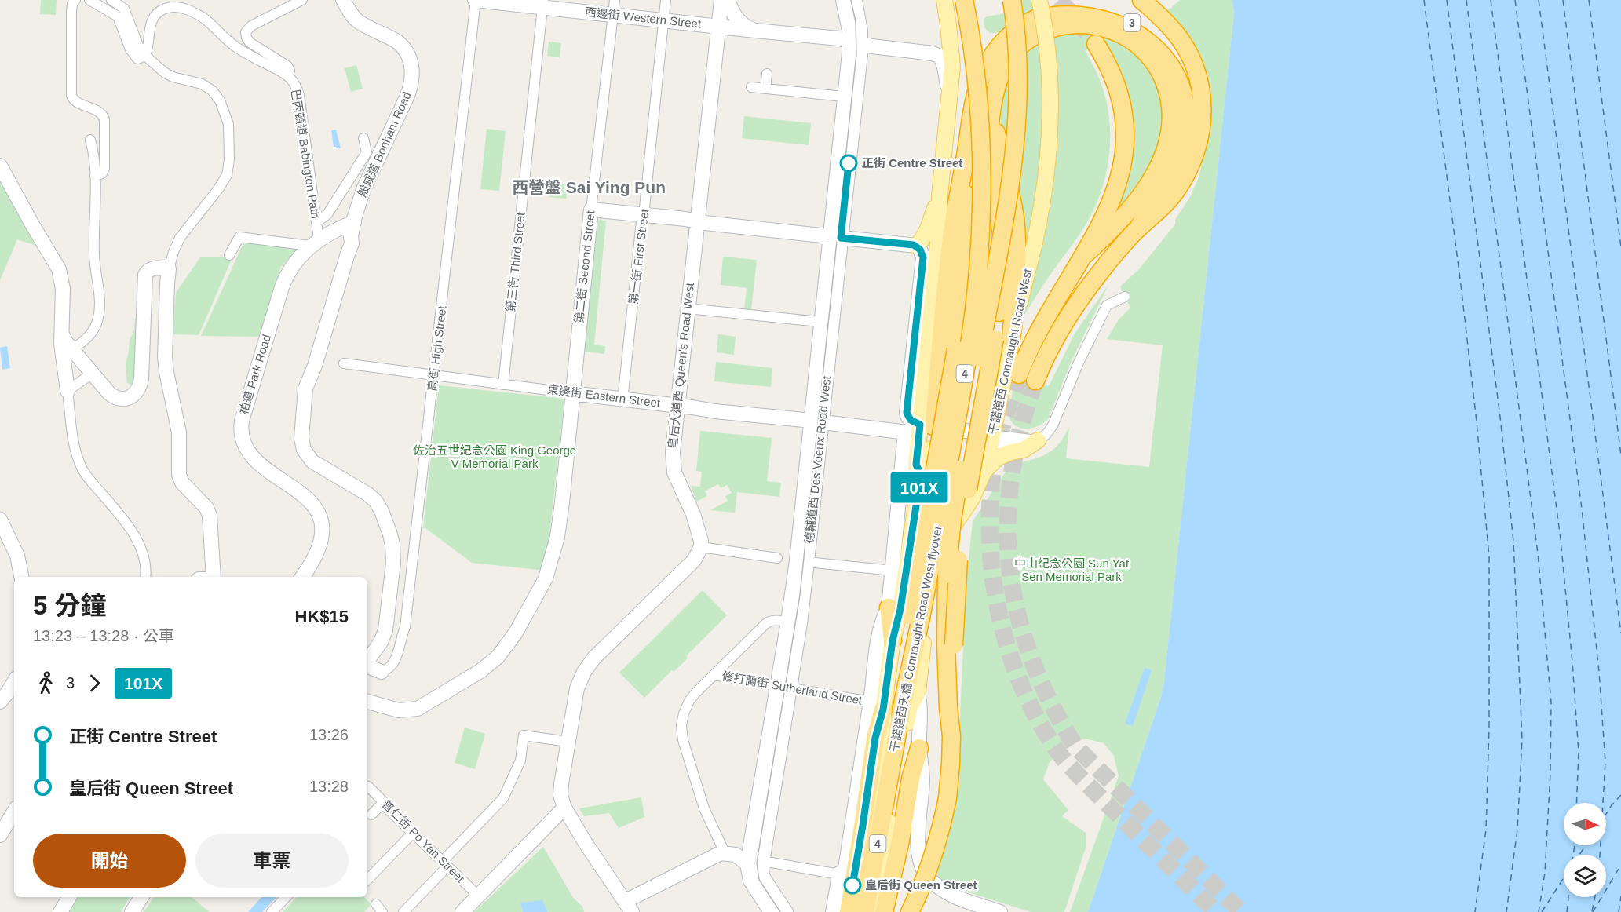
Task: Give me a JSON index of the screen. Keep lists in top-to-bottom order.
{
  "streets": {
    "highway": ["3", "4", "干諾道西天橋 Connaught Road West flyover"],
    "main road": [
      "西邊街 Western Street",
      "般咸道 Bonham Road",
      "第二街 Second Street",
      "干諾道西 Connaught Road West",
      "皇后大道西 Queen's Road West",
      "柏道 Park Road",
      "東邊街 Eastern Street",
      "德輔道西 Des Voeux Road West"
    ],
    "street": [
      "巴丙頓道 Babington Path",
      "第一街 First Street",
      "第三街 Third Street",
      "高街 High Street",
      "修打蘭街 Sutherland Street",
      "普仁街 Po Yan Street"
    ]
  },
  "crossings": [
    ["西邊街 Western Street", "第一街 First Street"],
    ["西邊街 Western Street", "第三街 Third Street"],
    ["西邊街 Western Street", "第二街 Second Street"],
    ["西邊街 Western Street", "高街 High Street"],
    ["西邊街 Western Street", "皇后大道西 Queen's Road West"],
    ["西邊街 Western Street", "德輔道西 Des Voeux Road West"],
    ["般咸道 Bonham Road", "柏道 Park Road"],
    ["巴丙頓道 Babington Path", "柏道 Park Road"],
    ["第一街 First Street", "東邊街 Eastern Street"],
    ["第三街 Third Street", "東邊街 Eastern Street"],
    ["第二街 Second Street", "東邊街 Eastern Street"],
    ["高街 High Street", "東邊街 Eastern Street"],
    ["干諾道西 Connaught Road West", "東邊街 Eastern Street"],
    ["皇后大道西 Queen's Road West", "東邊街 Eastern Street"],
    ["東邊街 Eastern Street", "德輔道西 Des Voeux Road West"],
    ["德輔道西 Des Voeux Road West", "修打蘭街 Sutherland Street"]
  ],
  "districts": ["西營盤 Sai Ying Pun"],
  "parks": ["佐治五世紀念公園 King George V Memorial Park", "中山紀念公園 Sun Yat Sen Memorial Park"],
  "places": ["正街 Centre Street", "皇后街 Queen Street"],
  "lines": ["bus line 101X"],
  "north": "right",
  "page": {
    "on_map": "101X",
    "heading": ["5 分鐘", "13:23 – 13:28 · 公車", "HK$15"],
    "legs": ["3", "101X"],
    "list": [
      {
        "name": "正街 Centre Street",
        "value": "13:26"
      },
      {
        "name": "皇后街 Queen Street",
        "value": "13:28"
      }
    ],
    "buttons": ["開始", "車票"]
  }
}
